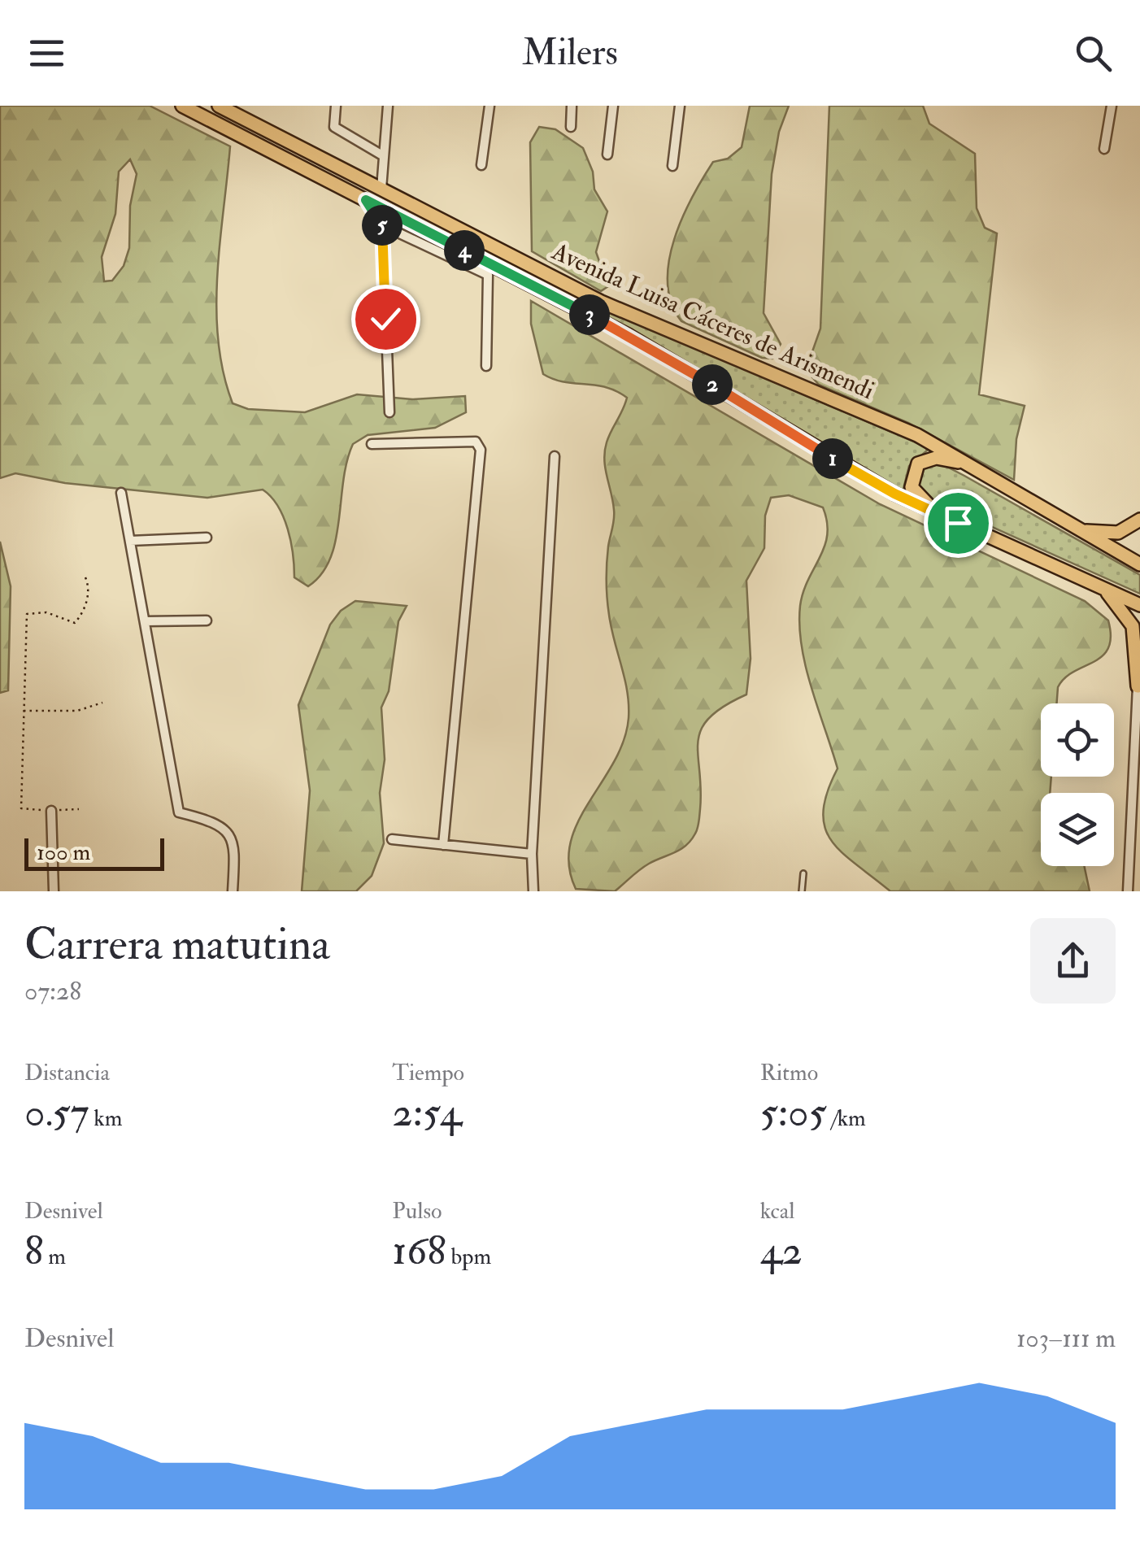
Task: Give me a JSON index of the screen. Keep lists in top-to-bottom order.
{
  "streets": {
    "main road": ["Avenida Luisa Cáceres de Arismendi"]
  },
  "scale_bar": "100 m",
  "page": {
    "header": "Milers",
    "pins": [
      "5",
      "4",
      "3",
      "2",
      "1"
    ],
    "scale": "100 m",
    "heading": ["Carrera matutina", "07:28"],
    "stats": [
      ["Distancia", "0.57 km"],
      ["Tiempo", "2:54"],
      ["Ritmo", "5:05 /km"],
      ["Desnivel", "8 m"],
      ["Pulso", "168 bpm"],
      ["kcal", "42"]
    ],
    "chart": ["Desnivel", "103–111 m"]
  }
}
